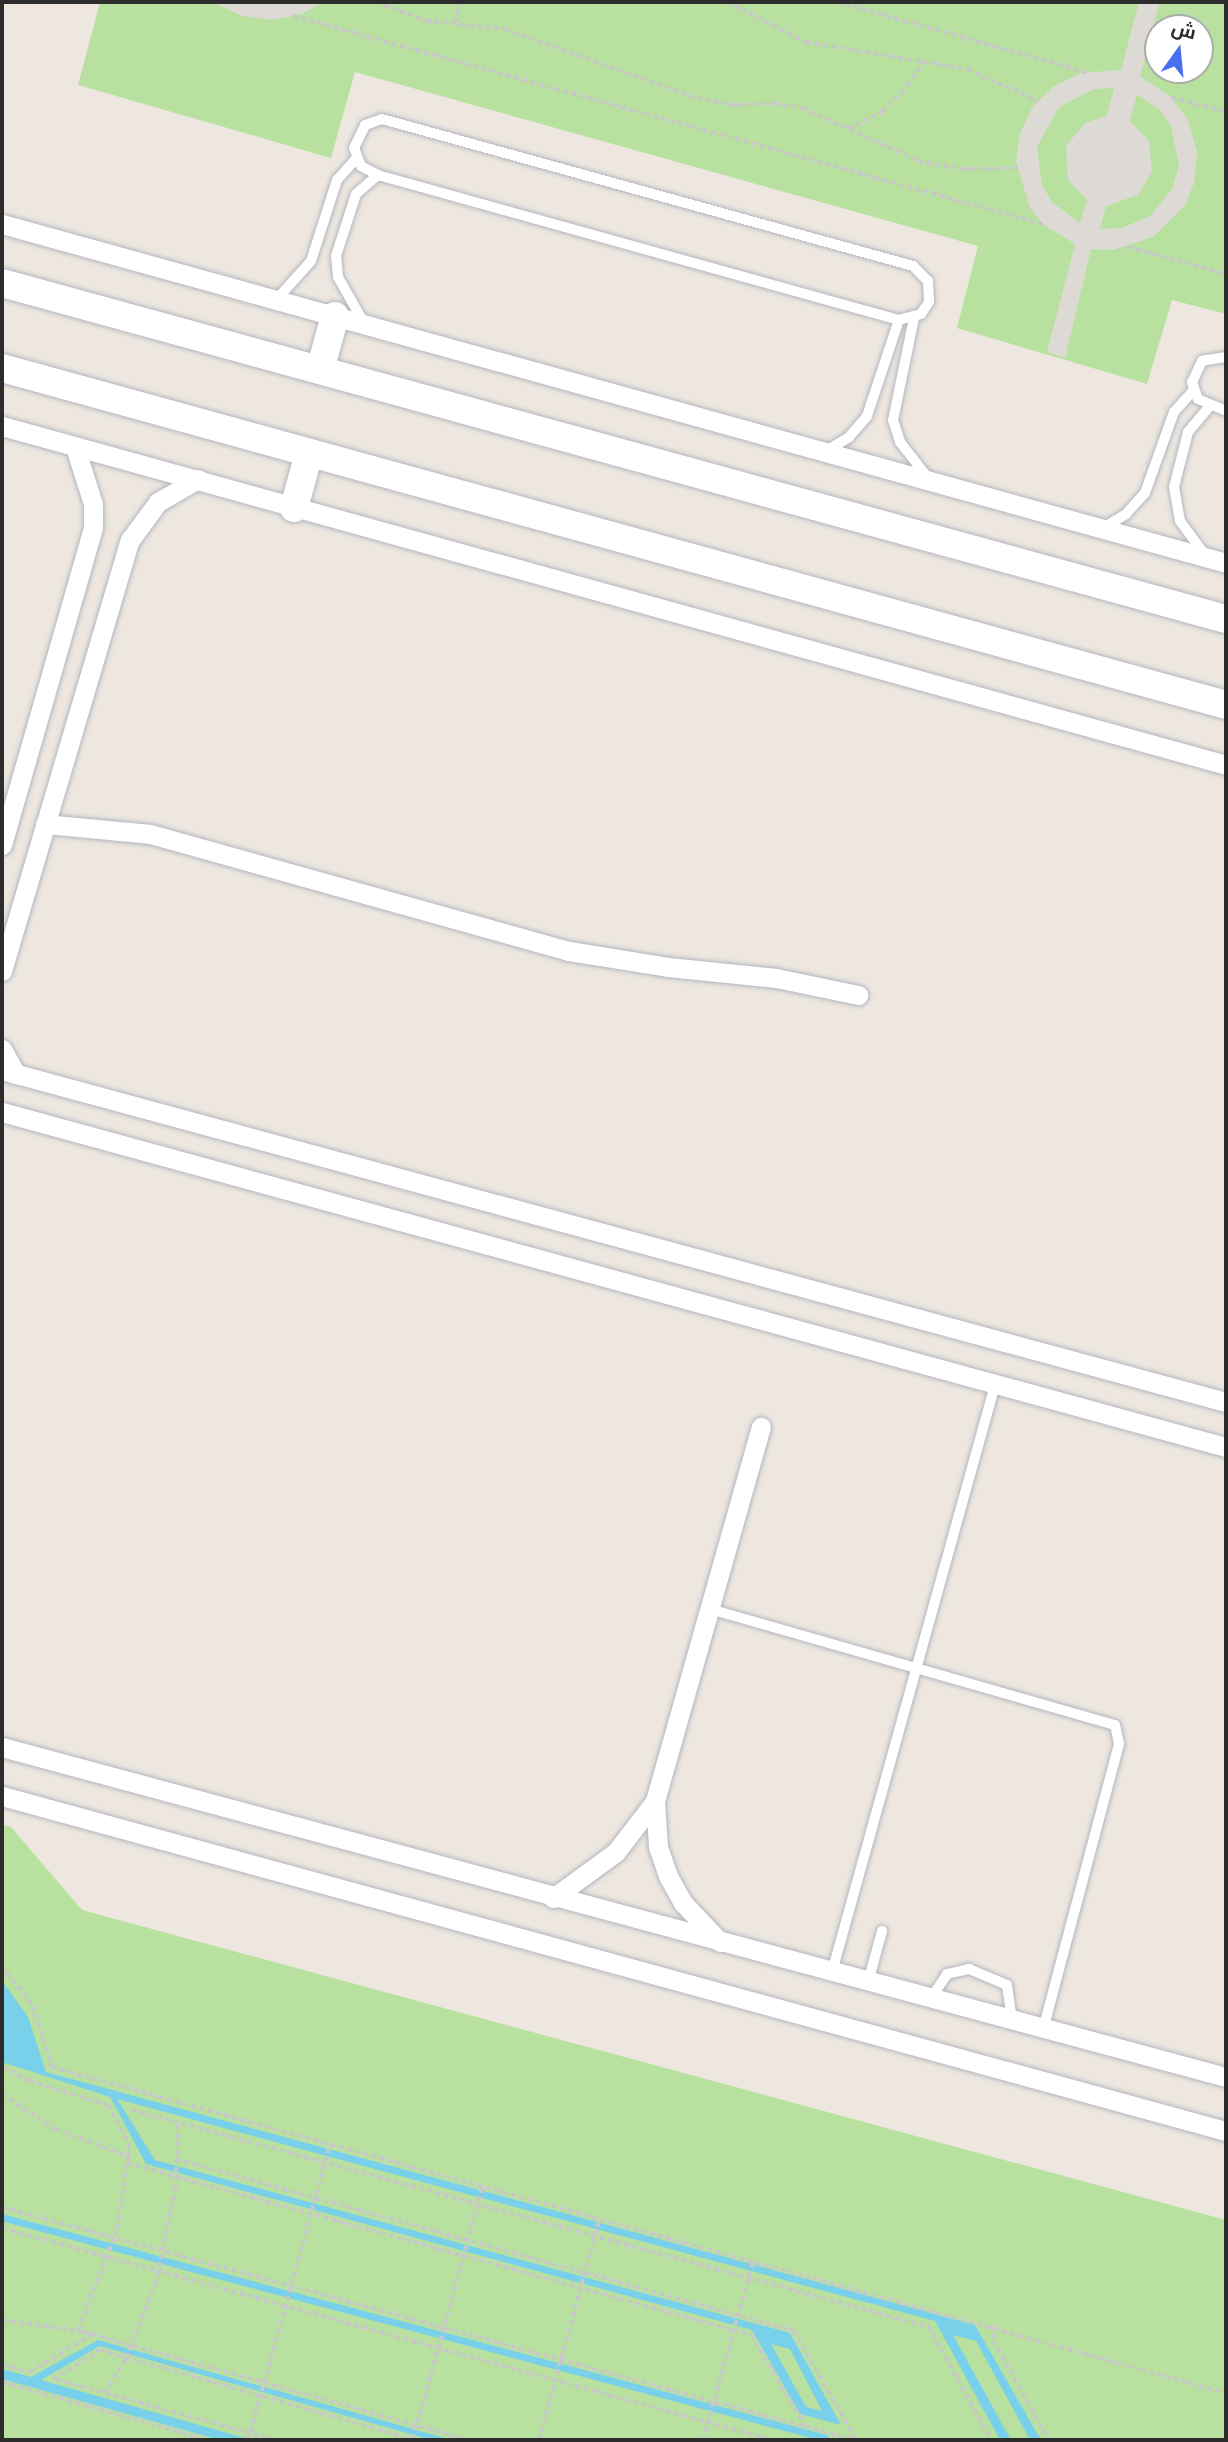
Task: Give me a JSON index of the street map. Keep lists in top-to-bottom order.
{
  "north": "top"
}
